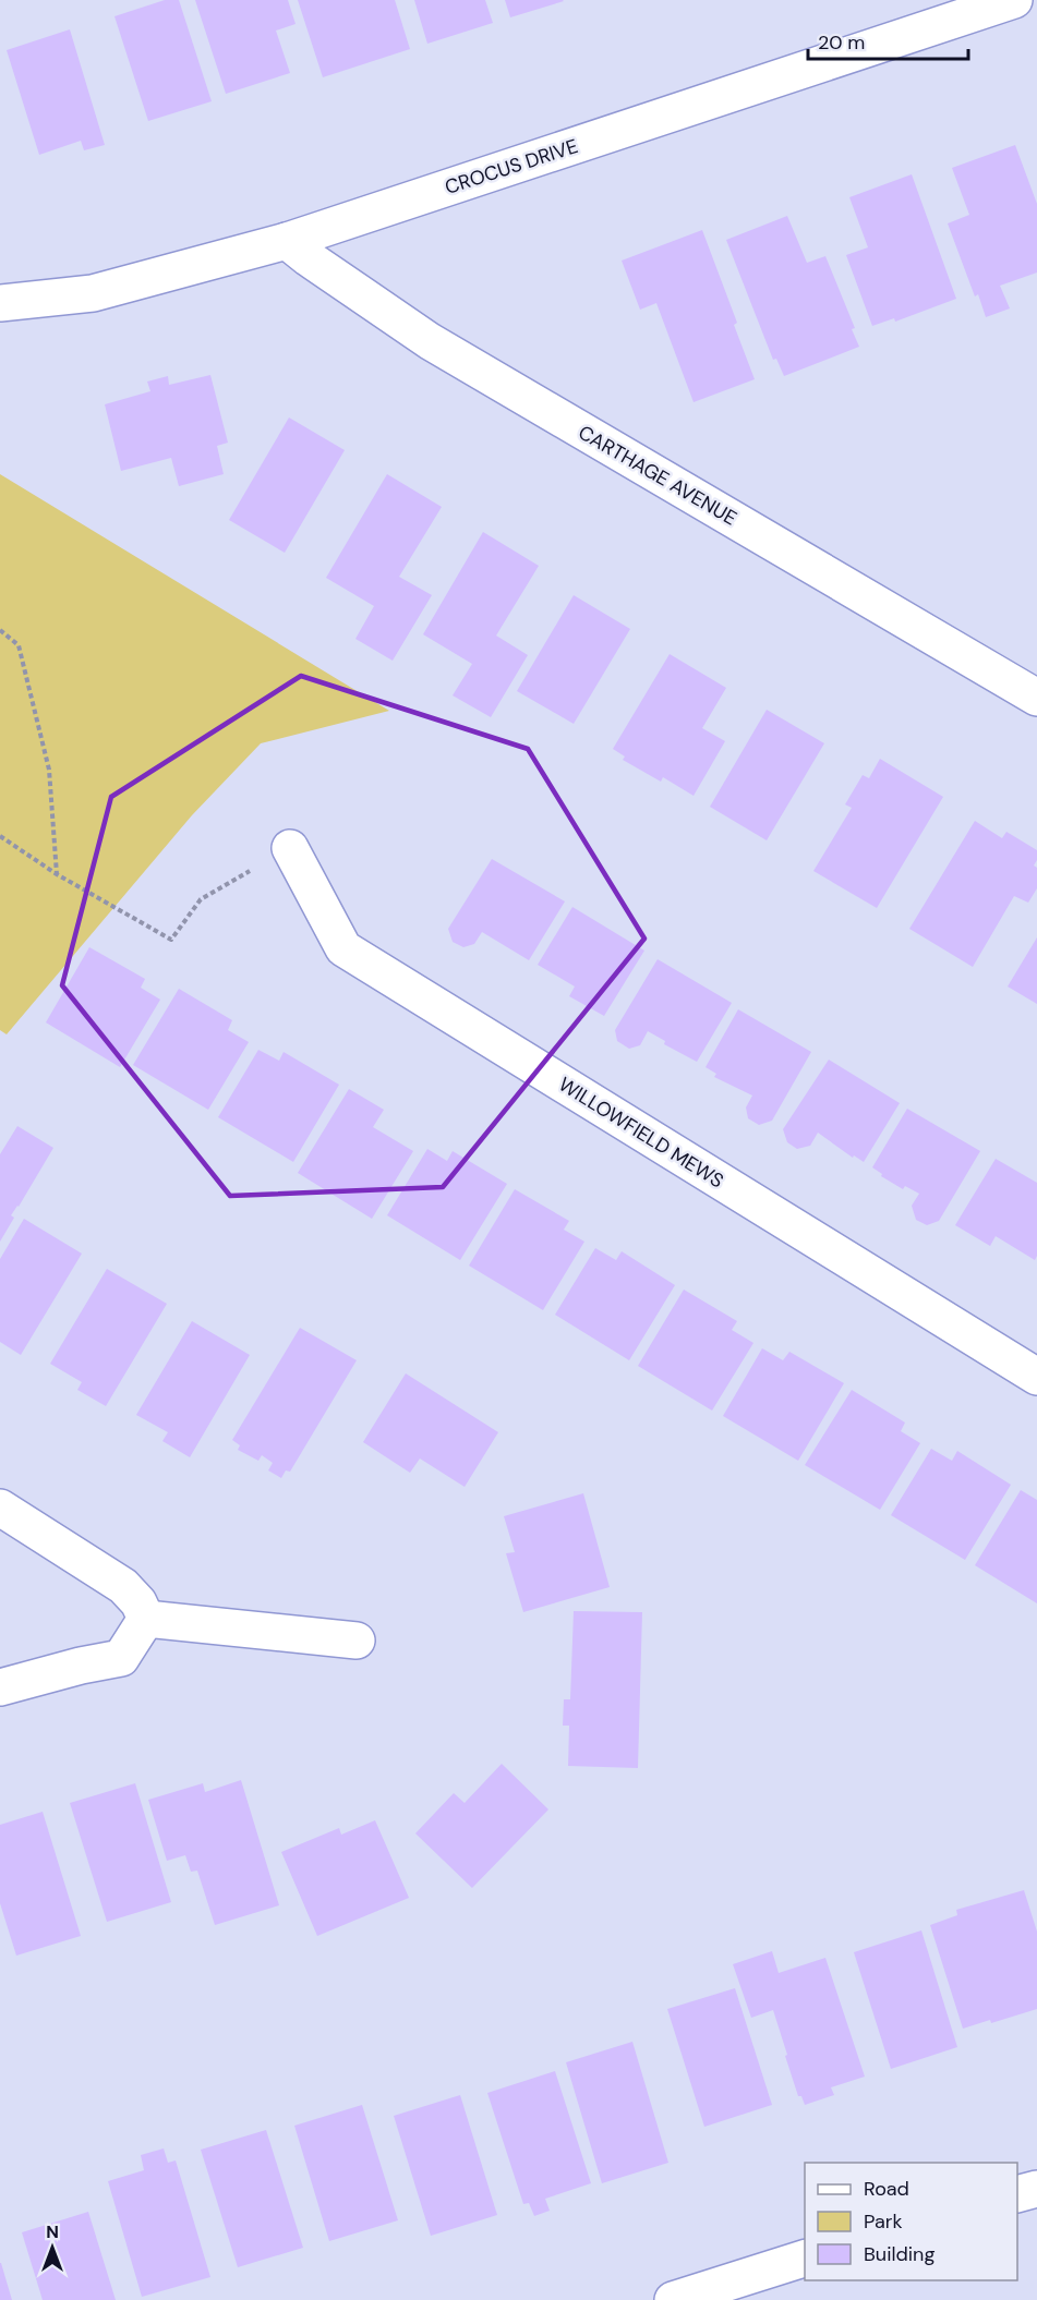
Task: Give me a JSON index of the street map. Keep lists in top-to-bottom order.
{
  "streets": {
    "street": ["CROCUS DRIVE", "CARTHAGE AVENUE", "WILLOWFIELD MEWS"]
  },
  "crossings": [
    ["CROCUS DRIVE", "CARTHAGE AVENUE"]
  ],
  "legend": ["Road", "Park", "Building"],
  "scale_bar": "20 m",
  "north": "top"
}
